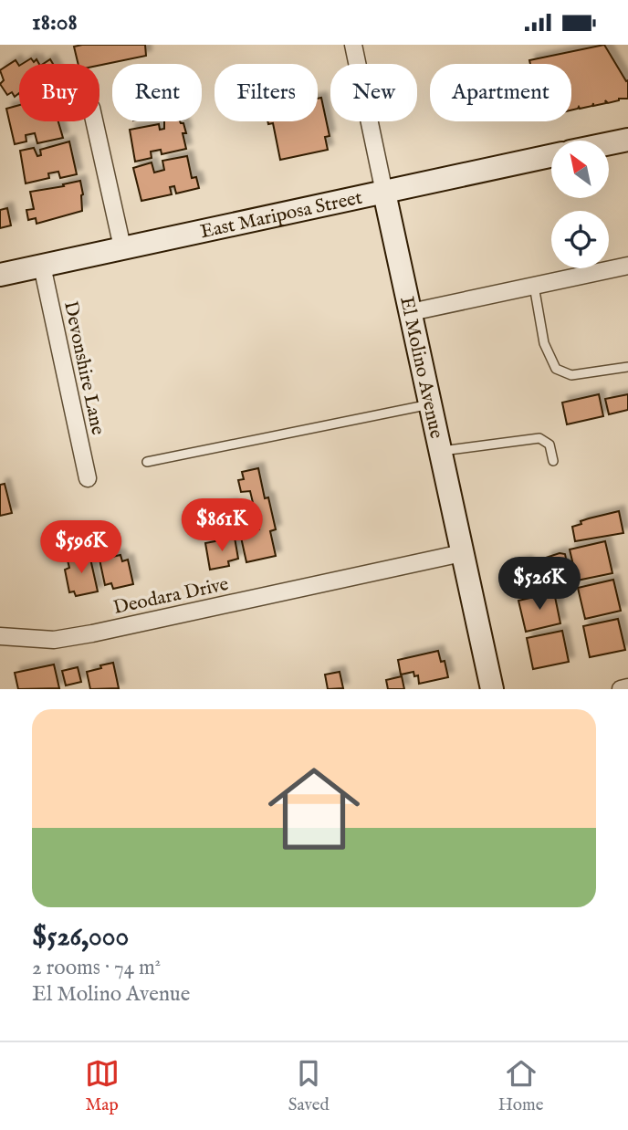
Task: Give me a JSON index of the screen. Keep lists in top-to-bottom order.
{
  "streets": {
    "street": [
      "East Mariposa Street",
      "El Molino Avenue",
      "Devonshire Lane",
      "Deodara Drive"
    ]
  },
  "crossings": [
    ["East Mariposa Street", "El Molino Avenue"],
    ["East Mariposa Street", "Devonshire Lane"],
    ["El Molino Avenue", "Deodara Drive"]
  ],
  "north": "top left",
  "page": {
    "status": "18:08",
    "chip": [
      "Buy",
      "Rent",
      "Filters",
      "New",
      "Apartment"
    ],
    "price": ["$861K", "$596K", "$526K"],
    "list": [
      {
        "name": "$526,000",
        "note": "2 rooms · 74 m² · El Molino Avenue"
      }
    ],
    "tabs": ["Map", "Saved", "Home"]
  }
}
